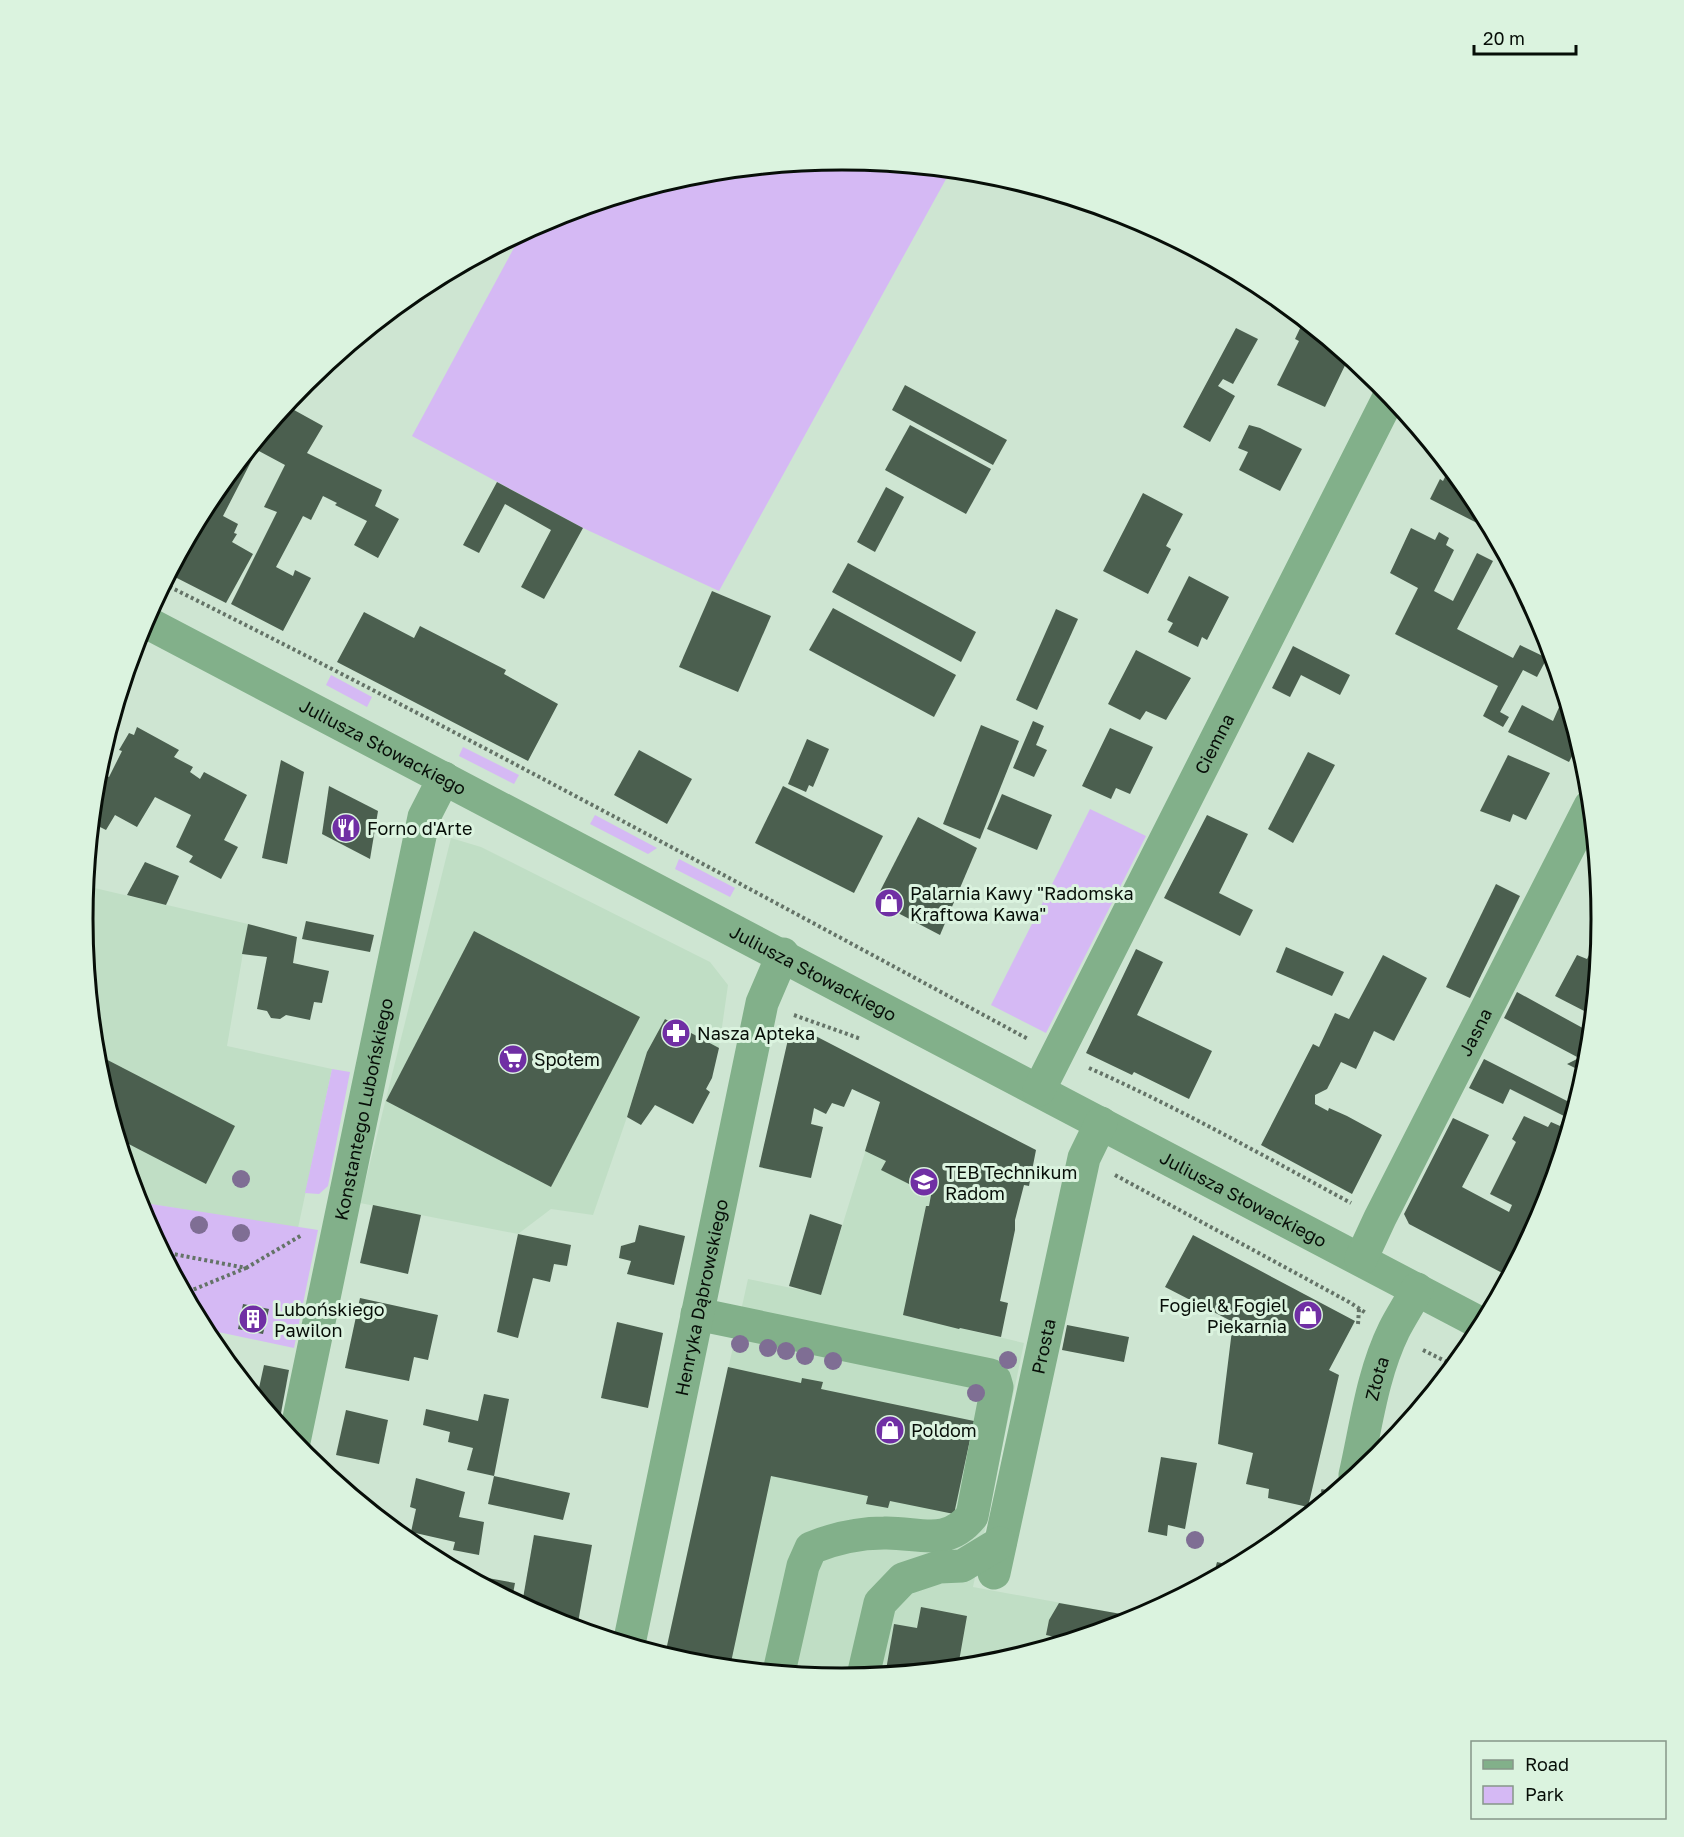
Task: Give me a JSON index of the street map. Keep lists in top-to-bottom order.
{
  "streets": {
    "street": [
      "Ciemna",
      "Juliusza Słowackiego",
      "Jasna",
      "Konstantego Lubońskiego",
      "Henryka Dąbrowskiego",
      "Prosta",
      "Złota"
    ]
  },
  "crossings": [
    ["Ciemna", "Juliusza Słowackiego"],
    ["Juliusza Słowackiego", "Jasna"],
    ["Juliusza Słowackiego", "Konstantego Lubońskiego"],
    ["Juliusza Słowackiego", "Henryka Dąbrowskiego"],
    ["Juliusza Słowackiego", "Prosta"],
    ["Juliusza Słowackiego", "Złota"]
  ],
  "places": {
    "restaurant": ["Forno d'Arte"],
    "shop": ["Palarnia Kawy \"Radomska Kraftowa Kawa\"", "Fogiel & Fogiel Piekarnia", "Poldom"],
    "pharmacy": ["Nasza Apteka"],
    "supermarket": ["Społem"],
    "school or university": ["TEB Technikum Radom"],
    "building": ["Lubońskiego Pawilon"]
  },
  "legend": ["Road", "Park"],
  "scale_bar": "20 m"
}
